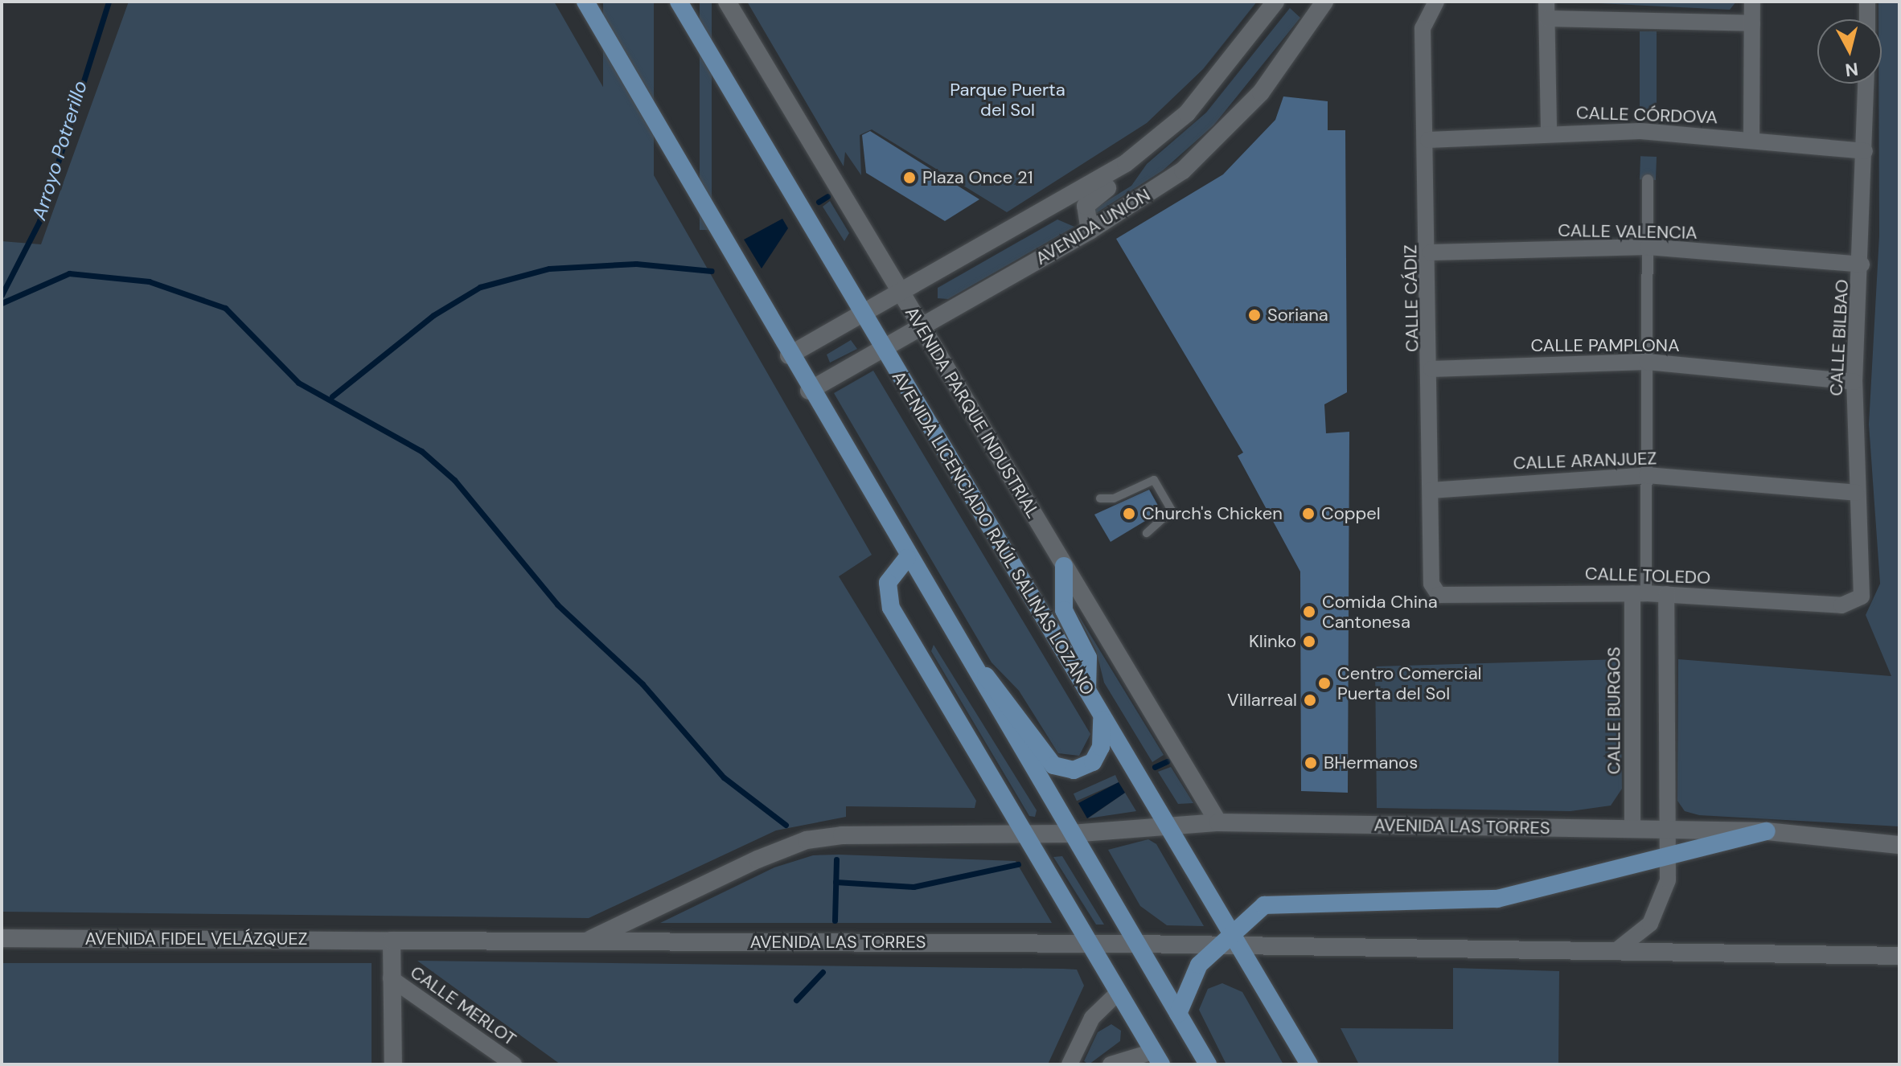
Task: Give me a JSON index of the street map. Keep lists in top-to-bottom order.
{
  "streets": {
    "main road": ["AVENIDA LICENCIADO RAÚL SALINAS LOZANO"],
    "street": [
      "CALLE CÓRDOVA",
      "AVENIDA UNIÓN",
      "CALLE VALENCIA",
      "CALLE CÁDIZ",
      "CALLE BILBAO",
      "CALLE PAMPLONA",
      "AVENIDA PARQUE INDUSTRIAL",
      "CALLE ARANJUEZ",
      "CALLE TOLEDO",
      "CALLE BURGOS",
      "AVENIDA LAS TORRES",
      "AVENIDA FIDEL VELÁZQUEZ",
      "CALLE MERLOT"
    ]
  },
  "crossings": [
    ["CALLE CÓRDOVA", "CALLE CÁDIZ"],
    ["CALLE CÓRDOVA", "CALLE BILBAO"],
    ["AVENIDA UNIÓN", "AVENIDA PARQUE INDUSTRIAL"],
    ["AVENIDA UNIÓN", "AVENIDA LICENCIADO RAÚL SALINAS LOZANO"],
    ["CALLE VALENCIA", "CALLE CÁDIZ"],
    ["CALLE VALENCIA", "CALLE BILBAO"],
    ["CALLE VALENCIA", "CALLE BURGOS"],
    ["CALLE CÁDIZ", "CALLE PAMPLONA"],
    ["CALLE CÁDIZ", "CALLE ARANJUEZ"],
    ["CALLE CÁDIZ", "CALLE TOLEDO"],
    ["CALLE BILBAO", "CALLE PAMPLONA"],
    ["CALLE BILBAO", "CALLE ARANJUEZ"],
    ["CALLE BILBAO", "CALLE TOLEDO"],
    ["CALLE PAMPLONA", "CALLE BURGOS"],
    ["AVENIDA PARQUE INDUSTRIAL", "AVENIDA LAS TORRES"],
    ["CALLE ARANJUEZ", "CALLE BURGOS"],
    ["AVENIDA LICENCIADO RAÚL SALINAS LOZANO", "AVENIDA LAS TORRES"],
    ["CALLE TOLEDO", "CALLE BURGOS"],
    ["CALLE BURGOS", "AVENIDA LAS TORRES"],
    ["AVENIDA LAS TORRES", "AVENIDA FIDEL VELÁZQUEZ"]
  ],
  "water": ["Arroyo Potrerillo"],
  "parks": ["Parque Puerta del Sol"],
  "places": [
    "Plaza Once 21",
    "Soriana",
    "Church's Chicken",
    "Coppel",
    "Comida China Cantonesa",
    "Klinko",
    "Centro Comercial Puerta del Sol",
    "Villarreal",
    "BHermanos"
  ],
  "north": "bottom"
}
